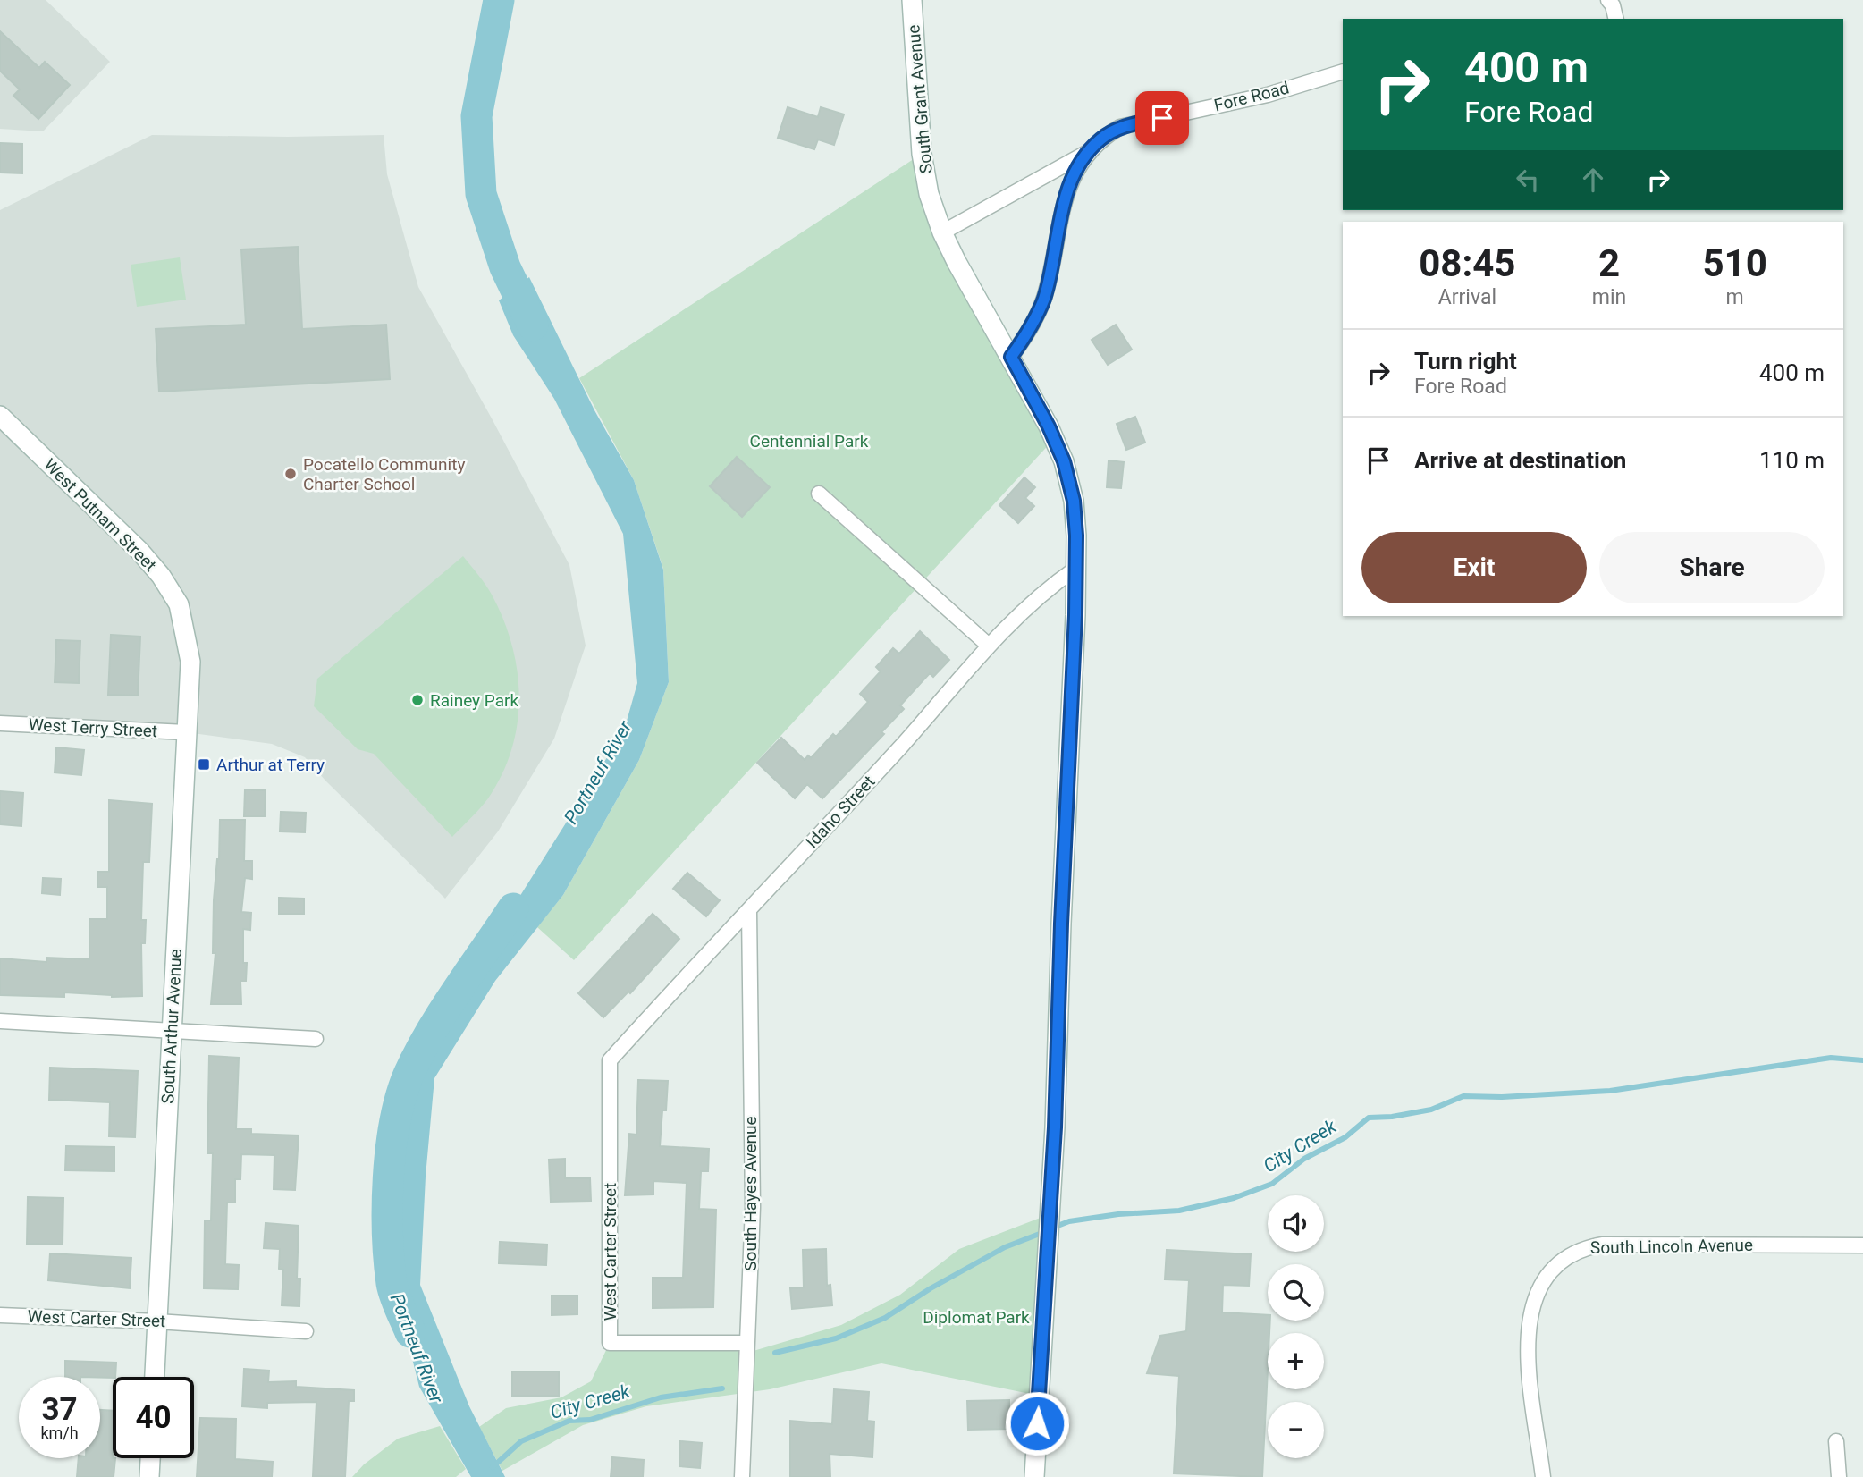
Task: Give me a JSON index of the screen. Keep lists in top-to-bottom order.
{
  "streets": {
    "street": [
      "Fore Road",
      "South Grant Avenue",
      "West Putnam Street",
      "West Terry Street",
      "Idaho Street",
      "South Arthur Avenue",
      "South Hayes Avenue",
      "South Lincoln Avenue",
      "West Carter Street"
    ]
  },
  "crossings": [
    ["Fore Road", "South Grant Avenue"],
    ["South Grant Avenue", "Idaho Street"],
    ["West Putnam Street", "South Arthur Avenue"],
    ["West Terry Street", "South Arthur Avenue"],
    ["Idaho Street", "South Hayes Avenue"],
    ["Idaho Street", "West Carter Street"],
    ["South Arthur Avenue", "West Carter Street"],
    ["South Hayes Avenue", "West Carter Street"]
  ],
  "water": ["Portneuf River", "City Creek"],
  "parks": ["Centennial Park", "Diplomat Park"],
  "places": {
    "other": ["Pocatello Community Charter School", "Rainey Park"],
    "transit": ["Arthur at Terry"]
  },
  "page": {
    "turn": ["400 m", "Fore Road"],
    "eta": [
      "08:45",
      "Arrival",
      "2",
      "min",
      "510",
      "m"
    ],
    "list": [
      {
        "name": "Turn right",
        "note": "Fore Road",
        "value": "400 m"
      },
      {
        "name": "Arrive at destination",
        "value": "110 m"
      }
    ],
    "buttons": ["Exit", "Share"],
    "map_buttons": ["+", "−"],
    "speed": "37 km/h",
    "limit": "40"
  }
}
